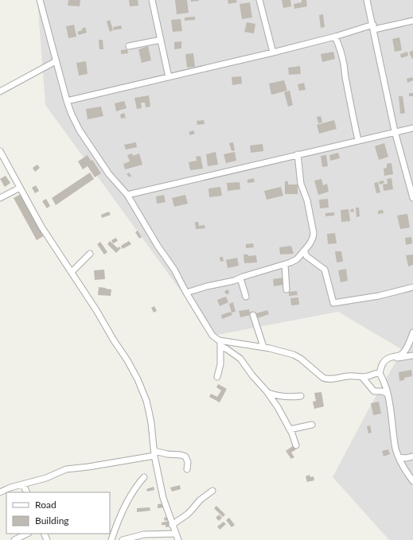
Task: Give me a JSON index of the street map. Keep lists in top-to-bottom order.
{
  "legend": ["Road", "Building"]
}
